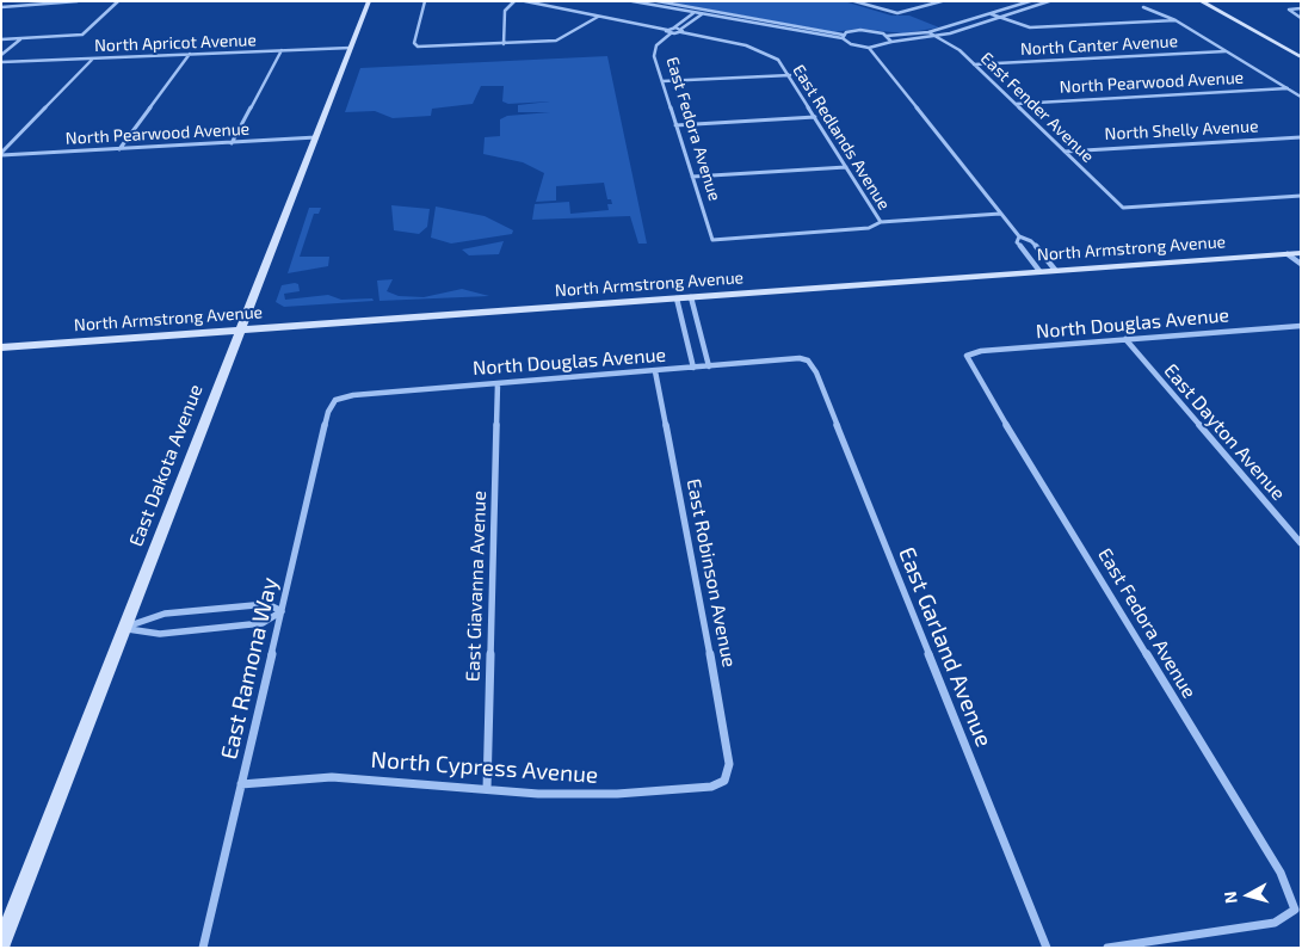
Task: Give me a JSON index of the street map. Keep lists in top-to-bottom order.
{
  "streets": {
    "street": [
      "North Apricot Avenue",
      "North Canter Avenue",
      "North Pearwood Avenue",
      "East Fender Avenue",
      "East Fedora Avenue",
      "North Shelly Avenue",
      "East Redlands Avenue",
      "North Armstrong Avenue",
      "North Douglas Avenue",
      "East Dayton Avenue",
      "East Dakota Avenue",
      "East Robinson Avenue",
      "East Giavanna Avenue",
      "East Garland Avenue",
      "East Ramona Way",
      "North Cypress Avenue"
    ]
  },
  "crossings": [
    ["North Apricot Avenue", "East Dakota Avenue"],
    ["North Canter Avenue", "East Fender Avenue"],
    ["North Pearwood Avenue", "East Fender Avenue"],
    ["North Pearwood Avenue", "East Dakota Avenue"],
    ["East Fender Avenue", "North Shelly Avenue"],
    ["East Fedora Avenue", "East Redlands Avenue"],
    ["East Fedora Avenue", "North Douglas Avenue"],
    ["North Armstrong Avenue", "East Dakota Avenue"],
    ["North Douglas Avenue", "East Dayton Avenue"],
    ["North Douglas Avenue", "East Robinson Avenue"],
    ["North Douglas Avenue", "East Giavanna Avenue"],
    ["North Douglas Avenue", "East Garland Avenue"],
    ["North Douglas Avenue", "East Ramona Way"],
    ["East Robinson Avenue", "North Cypress Avenue"],
    ["East Giavanna Avenue", "North Cypress Avenue"],
    ["East Ramona Way", "North Cypress Avenue"]
  ],
  "north": "left"
}
